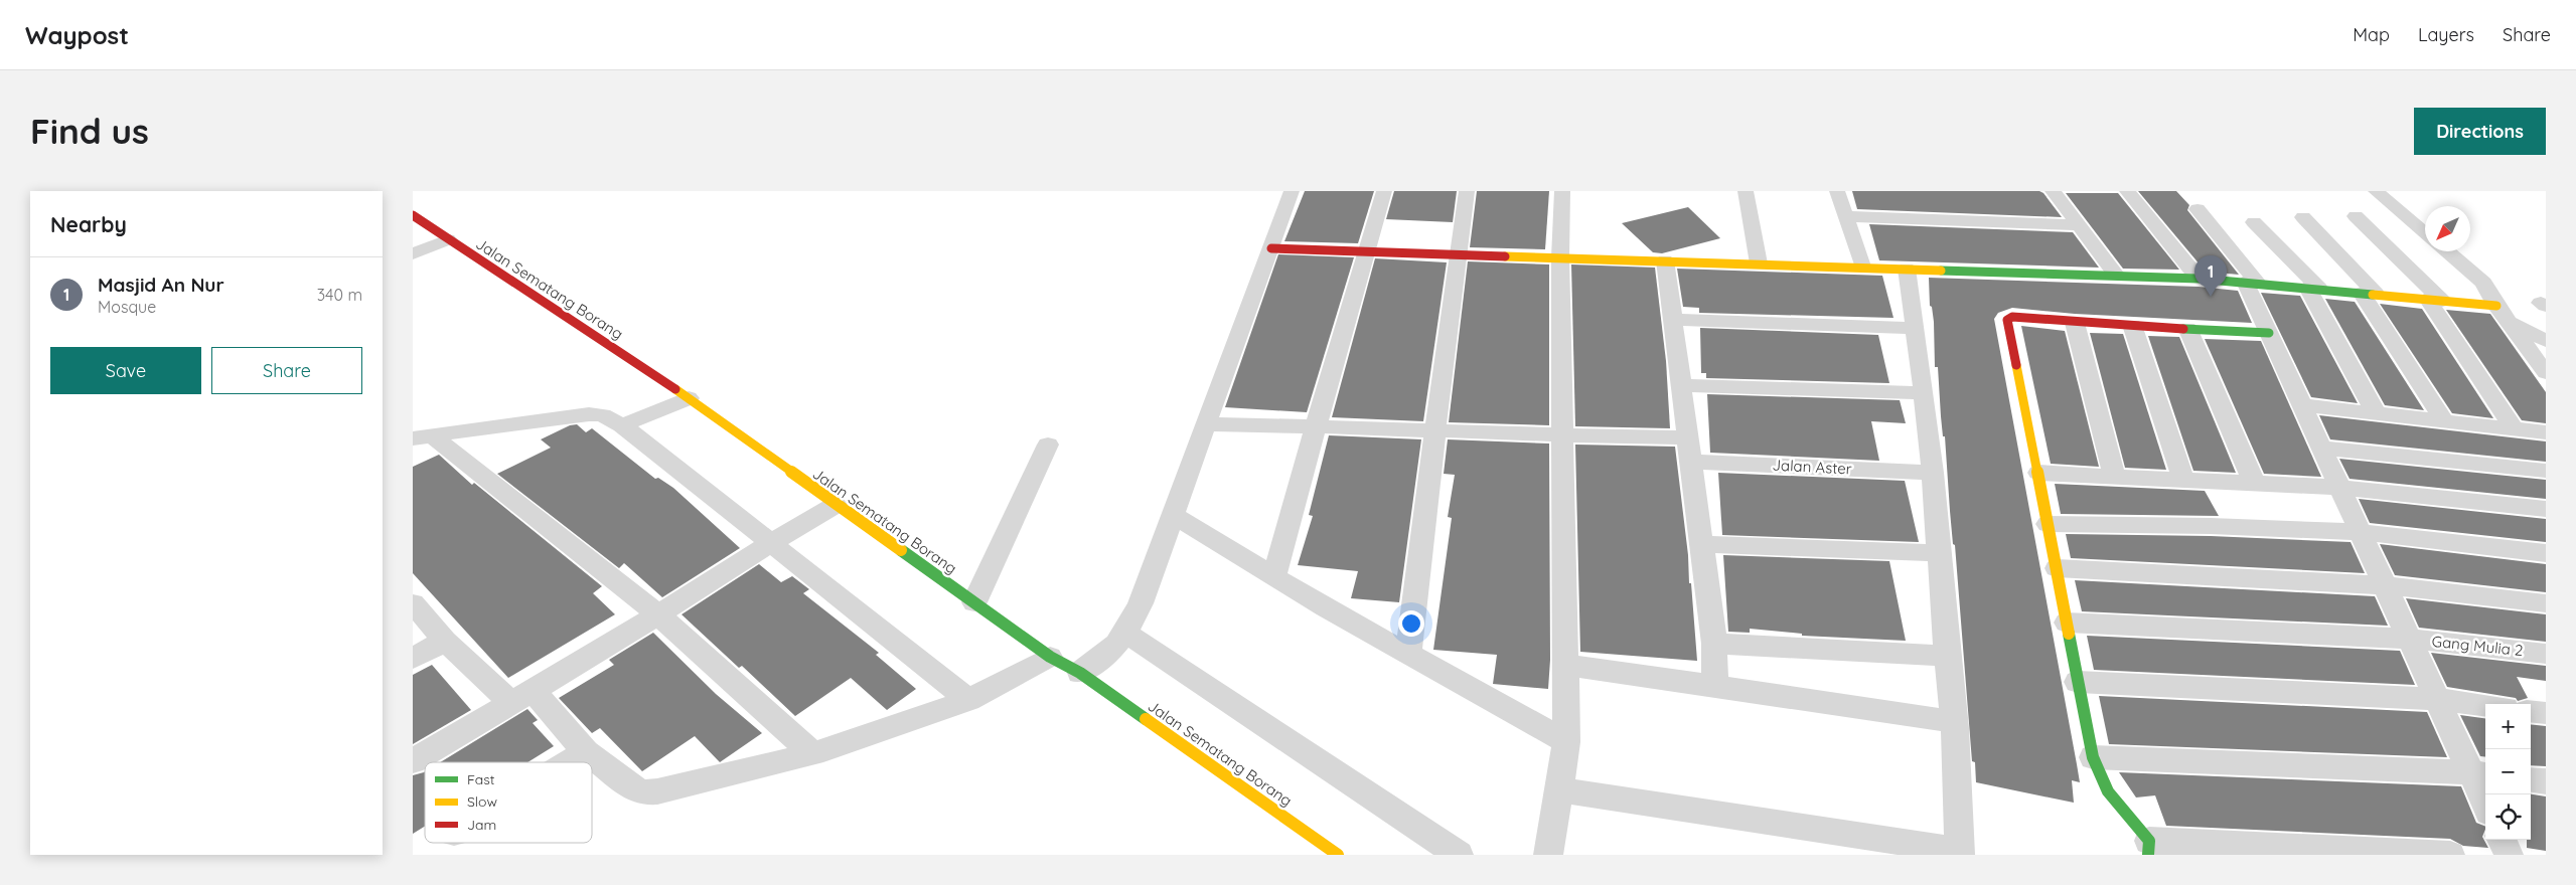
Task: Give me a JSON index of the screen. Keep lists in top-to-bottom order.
{
  "streets": {
    "street": ["Jalan Sematang Borang", "Jalan Aster", "Gang Mulia 2"]
  },
  "legend": ["Fast", "Slow", "Jam"],
  "north": "bottom left",
  "page": {
    "header": "Waypost",
    "nav": ["Map", "Layers", "Share"],
    "buttons": [
      "Directions",
      ["Save", "Share"]
    ],
    "title": "Find us",
    "heading": "Nearby",
    "pins": "1",
    "list": [
      {
        "mark": "1",
        "name": "Masjid An Nur",
        "note": "Mosque",
        "value": "340 m"
      }
    ],
    "map_buttons": ["+", "−"]
  }
}
